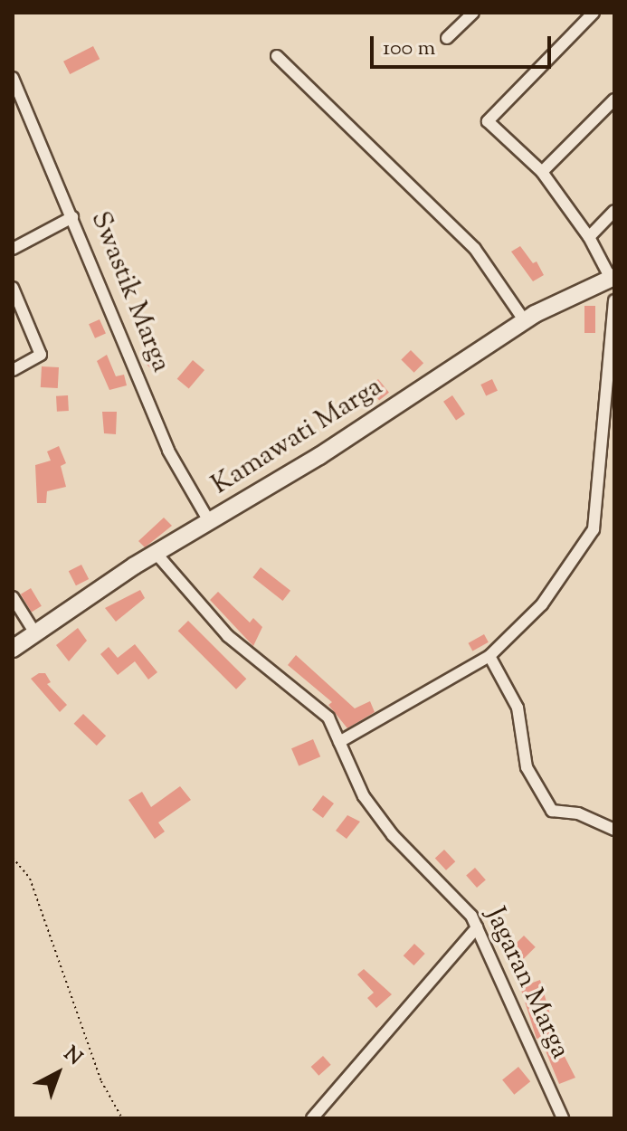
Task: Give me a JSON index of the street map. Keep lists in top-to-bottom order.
{
  "streets": {
    "main road": ["Kamawati Marga"],
    "street": ["Swastik Marga", "Jagaran Marga"]
  },
  "crossings": [
    ["Swastik Marga", "Kamawati Marga"],
    ["Kamawati Marga", "Jagaran Marga"]
  ],
  "scale_bar": "100 m",
  "north": "top right"
}
